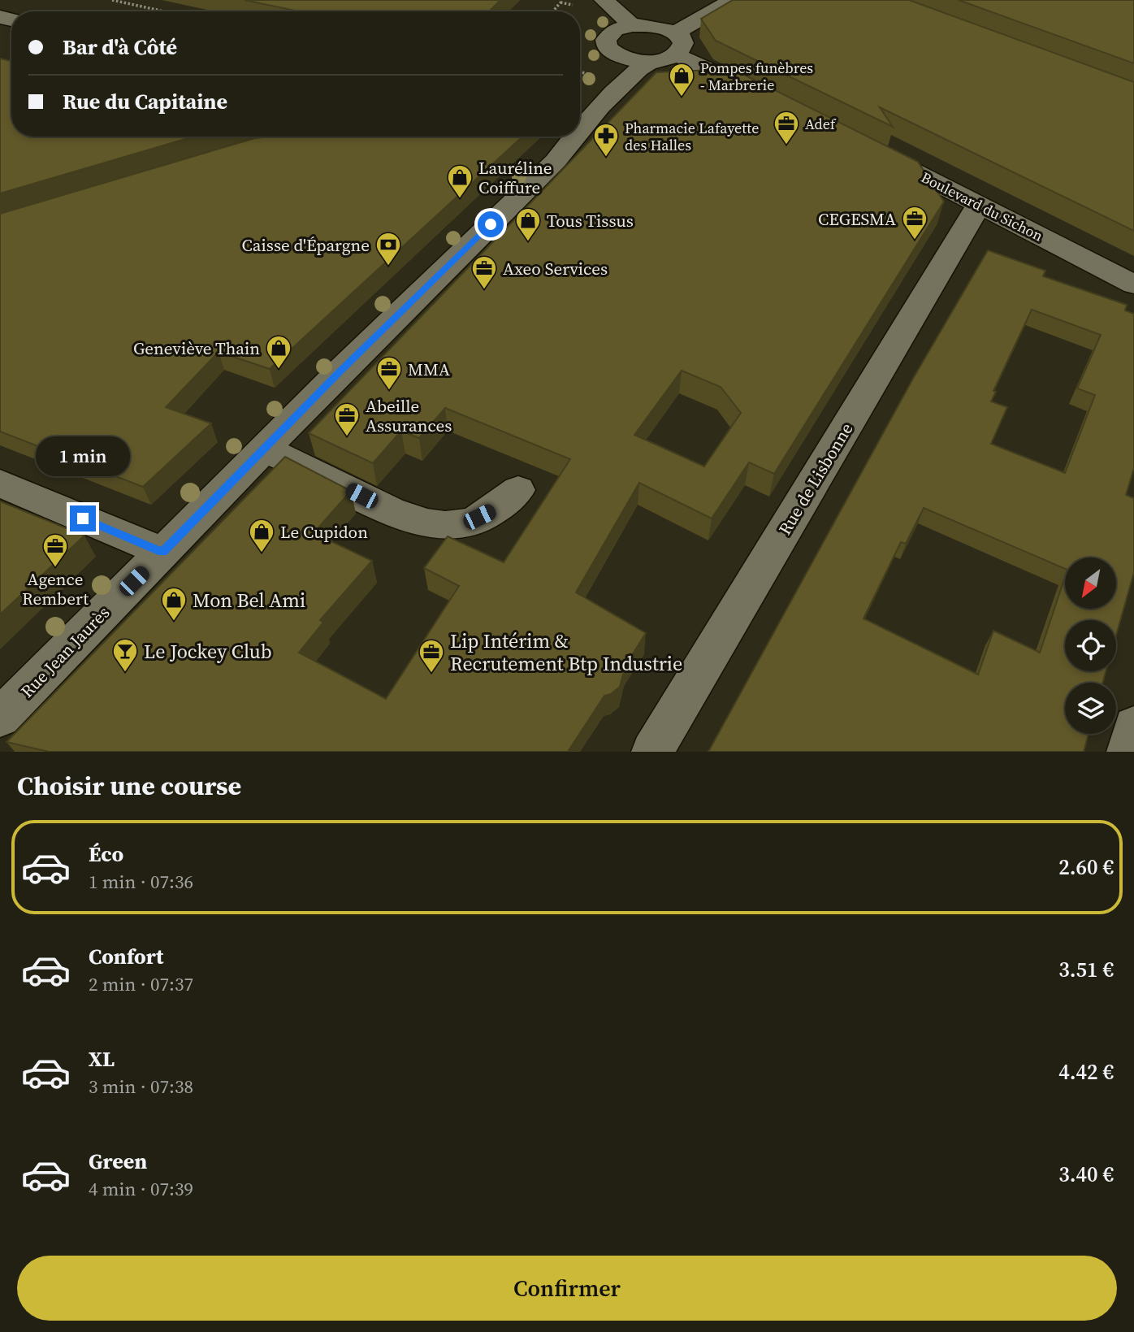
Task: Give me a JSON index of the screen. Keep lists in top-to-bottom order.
{
  "streets": {
    "street": ["Boulevard du Sichon", "Rue de Lisbonne", "Rue Jean Jaurès"]
  },
  "crossings": [
    ["Boulevard du Sichon", "Rue de Lisbonne"]
  ],
  "places": {
    "shop": [
      "Pompes funèbres - Marbrerie",
      "Lauréline Coiffure",
      "Tous Tissus",
      "Geneviève Thain",
      "Le Cupidon",
      "Mon Bel Ami"
    ],
    "office": [
      "Adef",
      "CEGESMA",
      "Axeo Services",
      "MMA",
      "Abeille Assurances",
      "Agence Rembert",
      "Lip Intérim & Recrutement Btp Industrie"
    ],
    "pharmacy": ["Pharmacie Lafayette des Halles"],
    "bank": ["Caisse d'Épargne"],
    "bar": ["Le Jockey Club"]
  },
  "north": "bottom left",
  "page": {
    "banner": ["Bar d'à Côté", "Rue du Capitaine"],
    "bubble": "1 min",
    "heading": "Choisir une course",
    "list": [
      {
        "name": "Éco",
        "note": "1 min · 07:36",
        "value": "2.60 €"
      },
      {
        "name": "Confort",
        "note": "2 min · 07:37",
        "value": "3.51 €"
      },
      {
        "name": "XL",
        "note": "3 min · 07:38",
        "value": "4.42 €"
      },
      {
        "name": "Green",
        "note": "4 min · 07:39",
        "value": "3.40 €"
      }
    ],
    "buttons": "Confirmer"
  }
}
